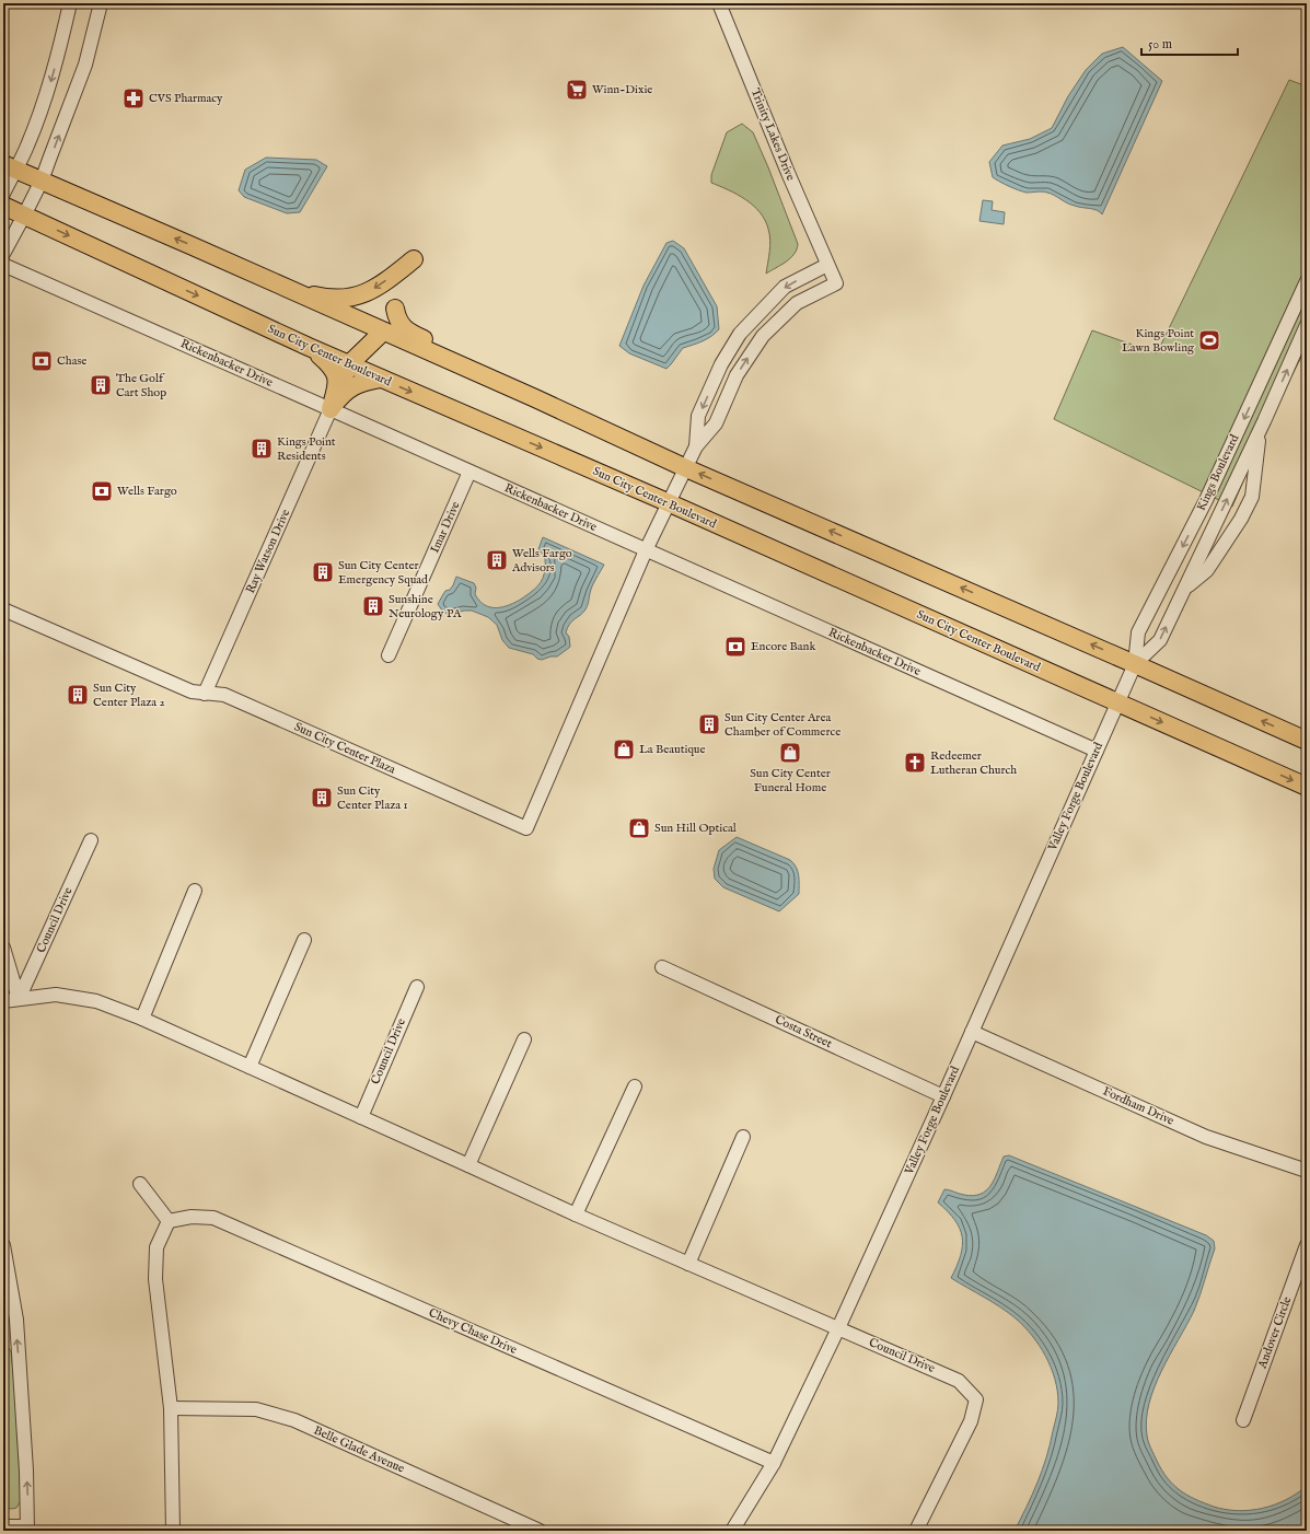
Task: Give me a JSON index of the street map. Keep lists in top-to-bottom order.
{
  "streets": {
    "main road": ["Sun City Center Boulevard"],
    "street": [
      "Trinity Lakes Drive",
      "Rickenbacker Drive",
      "Kings Boulevard",
      "Imar Drive",
      "Ray Watson Drive",
      "Sun City Center Plaza",
      "Valley Forge Boulevard",
      "Council Drive",
      "Costa Street",
      "Fordham Drive",
      "Chevy Chase Drive",
      "Andover Circle",
      "Belle Glade Avenue"
    ]
  },
  "crossings": [
    ["Trinity Lakes Drive", "Sun City Center Boulevard"],
    ["Trinity Lakes Drive", "Sun City Center Plaza"],
    ["Sun City Center Boulevard", "Kings Boulevard"],
    ["Sun City Center Boulevard", "Sun City Center Plaza"],
    ["Sun City Center Boulevard", "Valley Forge Boulevard"],
    ["Rickenbacker Drive", "Imar Drive"],
    ["Rickenbacker Drive", "Ray Watson Drive"],
    ["Rickenbacker Drive", "Sun City Center Plaza"],
    ["Rickenbacker Drive", "Valley Forge Boulevard"],
    ["Kings Boulevard", "Valley Forge Boulevard"],
    ["Ray Watson Drive", "Sun City Center Plaza"],
    ["Valley Forge Boulevard", "Council Drive"],
    ["Valley Forge Boulevard", "Costa Street"],
    ["Valley Forge Boulevard", "Fordham Drive"],
    ["Valley Forge Boulevard", "Chevy Chase Drive"]
  ],
  "places": {
    "supermarket": ["Winn-Dixie"],
    "pharmacy": ["CVS Pharmacy"],
    "sports": ["Kings Point Lawn Bowling"],
    "bank": ["Chase", "Wells Fargo", "Encore Bank"],
    "building": [
      "The Golf Cart Shop",
      "Kings Point Residents",
      "Wells Fargo Advisors",
      "Sun City Center Emergency Squad",
      "Sunshine Neurology PA",
      "Sun City Center Plaza 2",
      "Sun City Center Area Chamber of Commerce",
      "Sun City Center Plaza 1"
    ],
    "shop": ["La Beautique", "Sun City Center Funeral Home", "Sun Hill Optical"],
    "church": ["Redeemer Lutheran Church"]
  },
  "scale_bar": "50 m"
}
